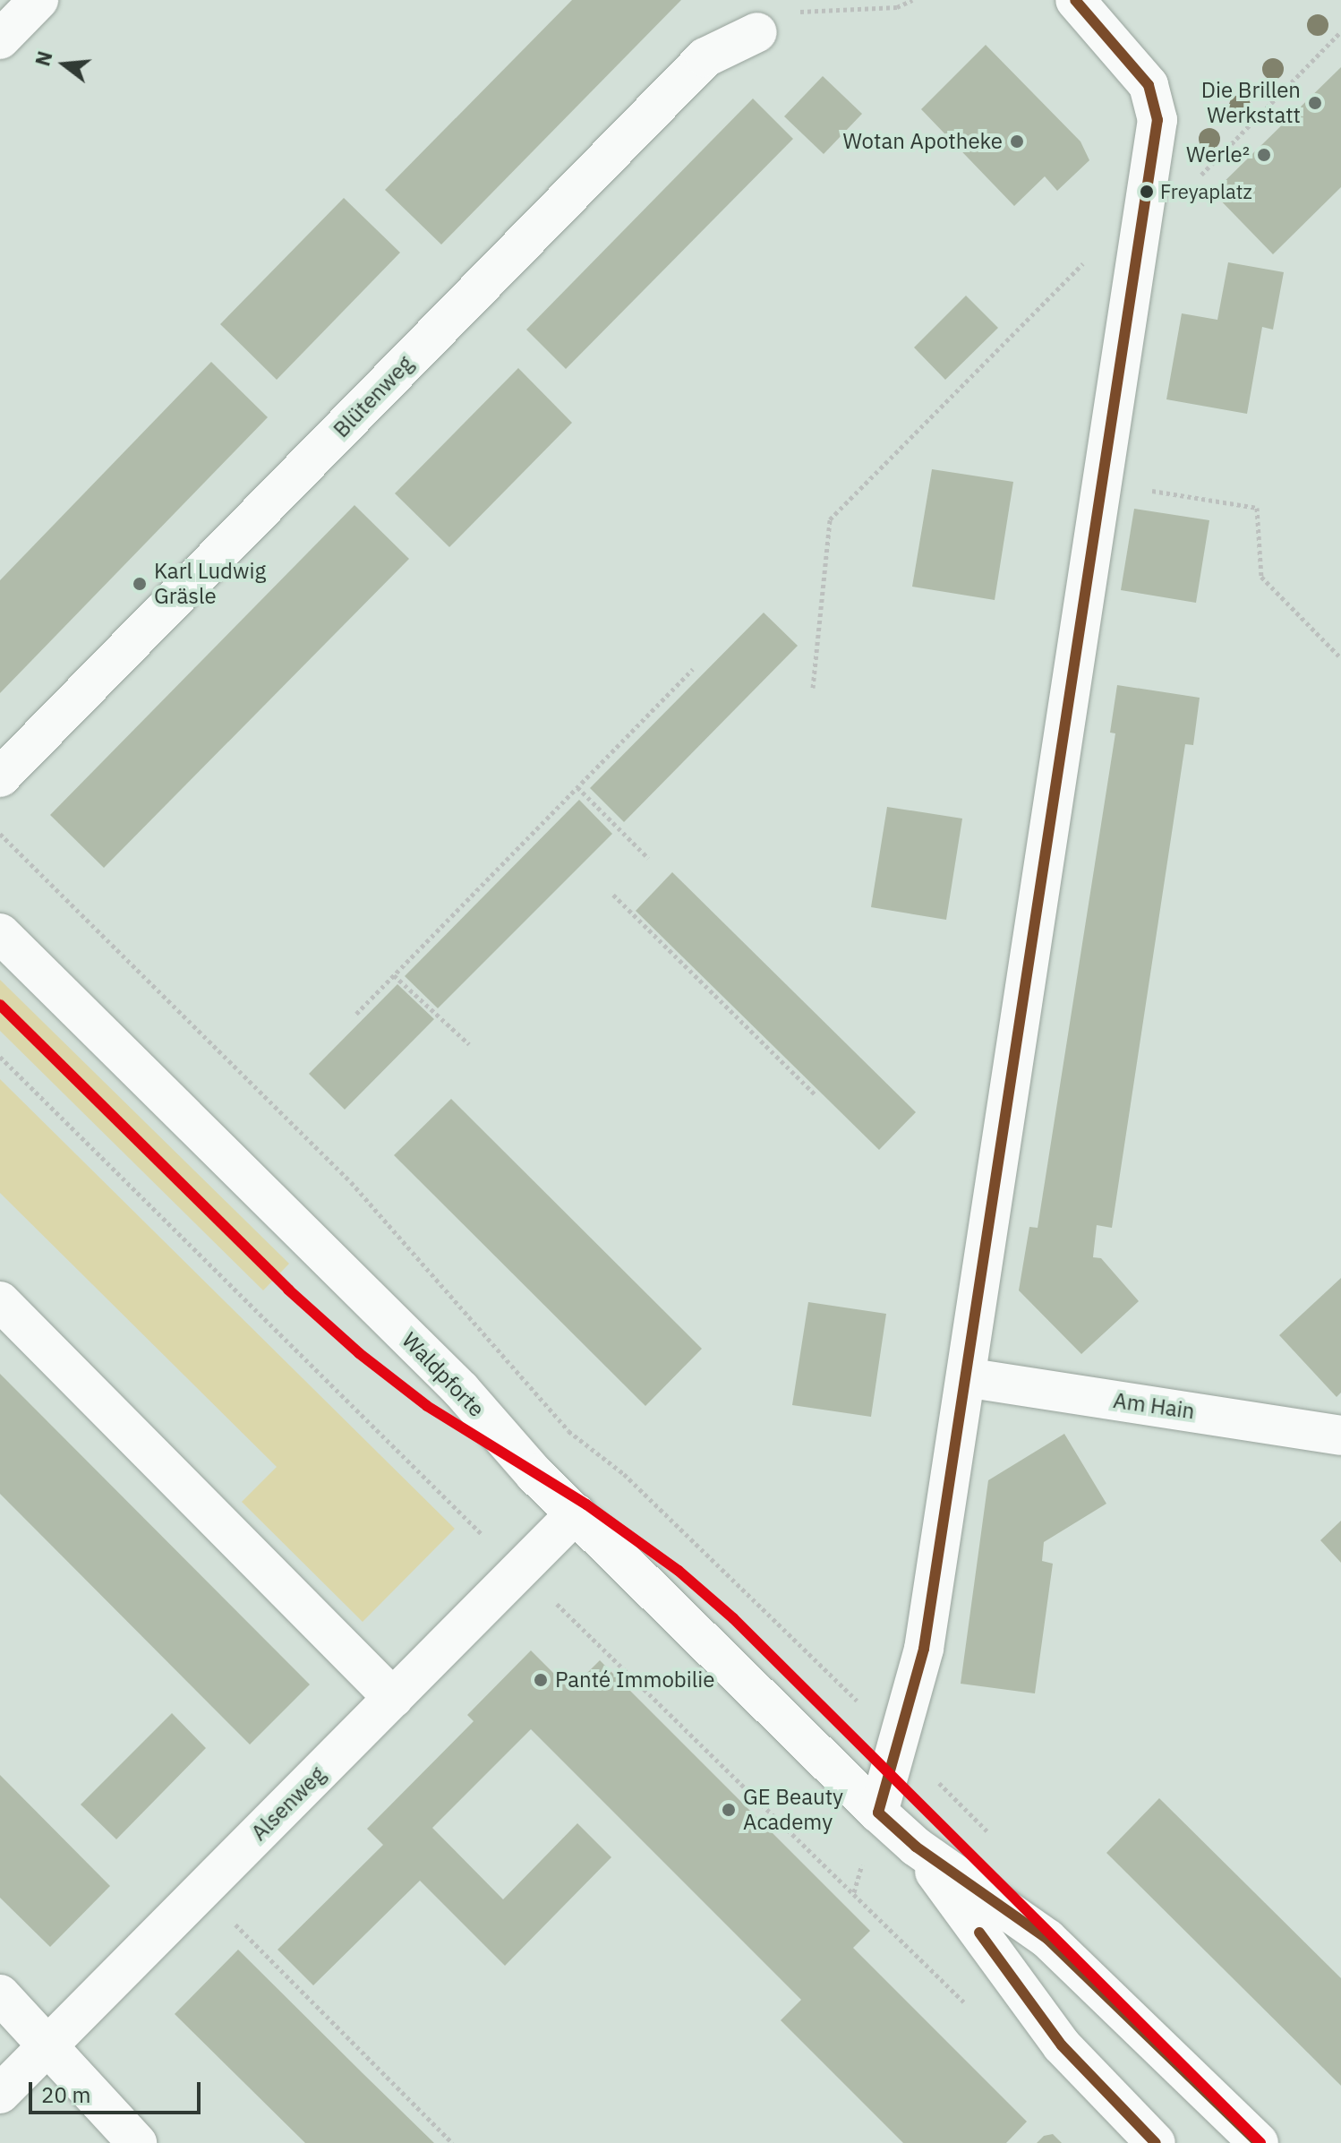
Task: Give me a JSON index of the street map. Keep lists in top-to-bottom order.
{
  "streets": {
    "street": [
      "Blütenweg",
      "Waldpforte",
      "Am Hain",
      "Alsenweg"
    ]
  },
  "crossings": [
    ["Waldpforte", "Alsenweg"]
  ],
  "places": [
    "Die Brillen Werkstatt",
    "Wotan Apotheke",
    "Werle²",
    "Freyaplatz",
    "Karl Ludwig Gräsle",
    "Panté Immobilie",
    "GE Beauty Academy"
  ],
  "scale_bar": "20 m",
  "north": "left"
}
